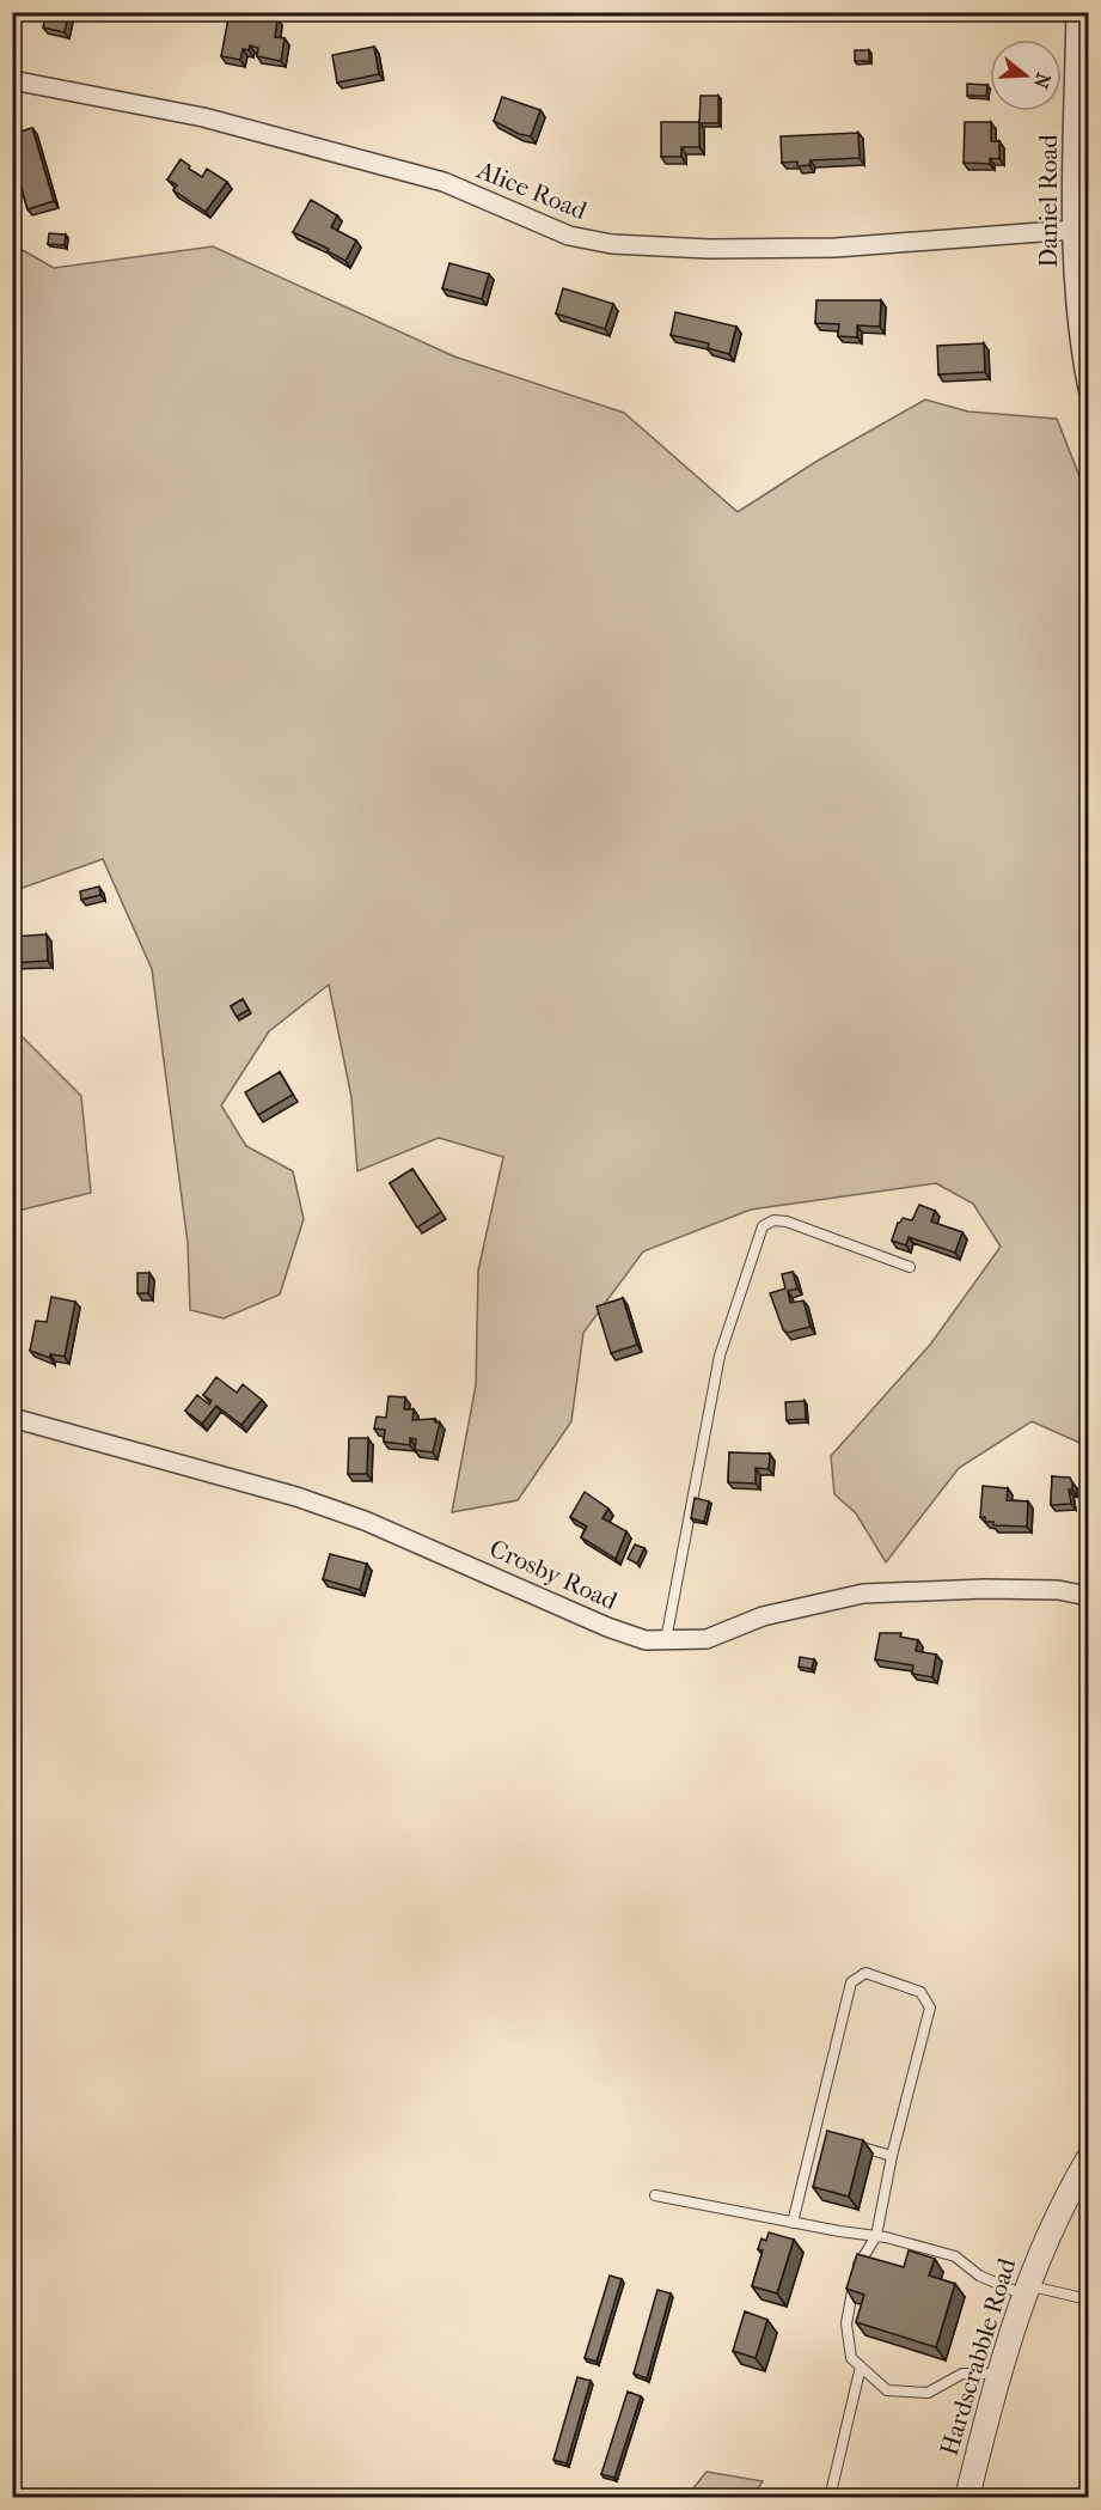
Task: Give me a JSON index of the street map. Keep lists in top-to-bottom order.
{
  "streets": {
    "street": [
      "Alice Road",
      "Daniel Road",
      "Crosby Road",
      "Hardscrabble Road"
    ]
  },
  "crossings": [
    ["Alice Road", "Daniel Road"]
  ],
  "north": "right"
}
